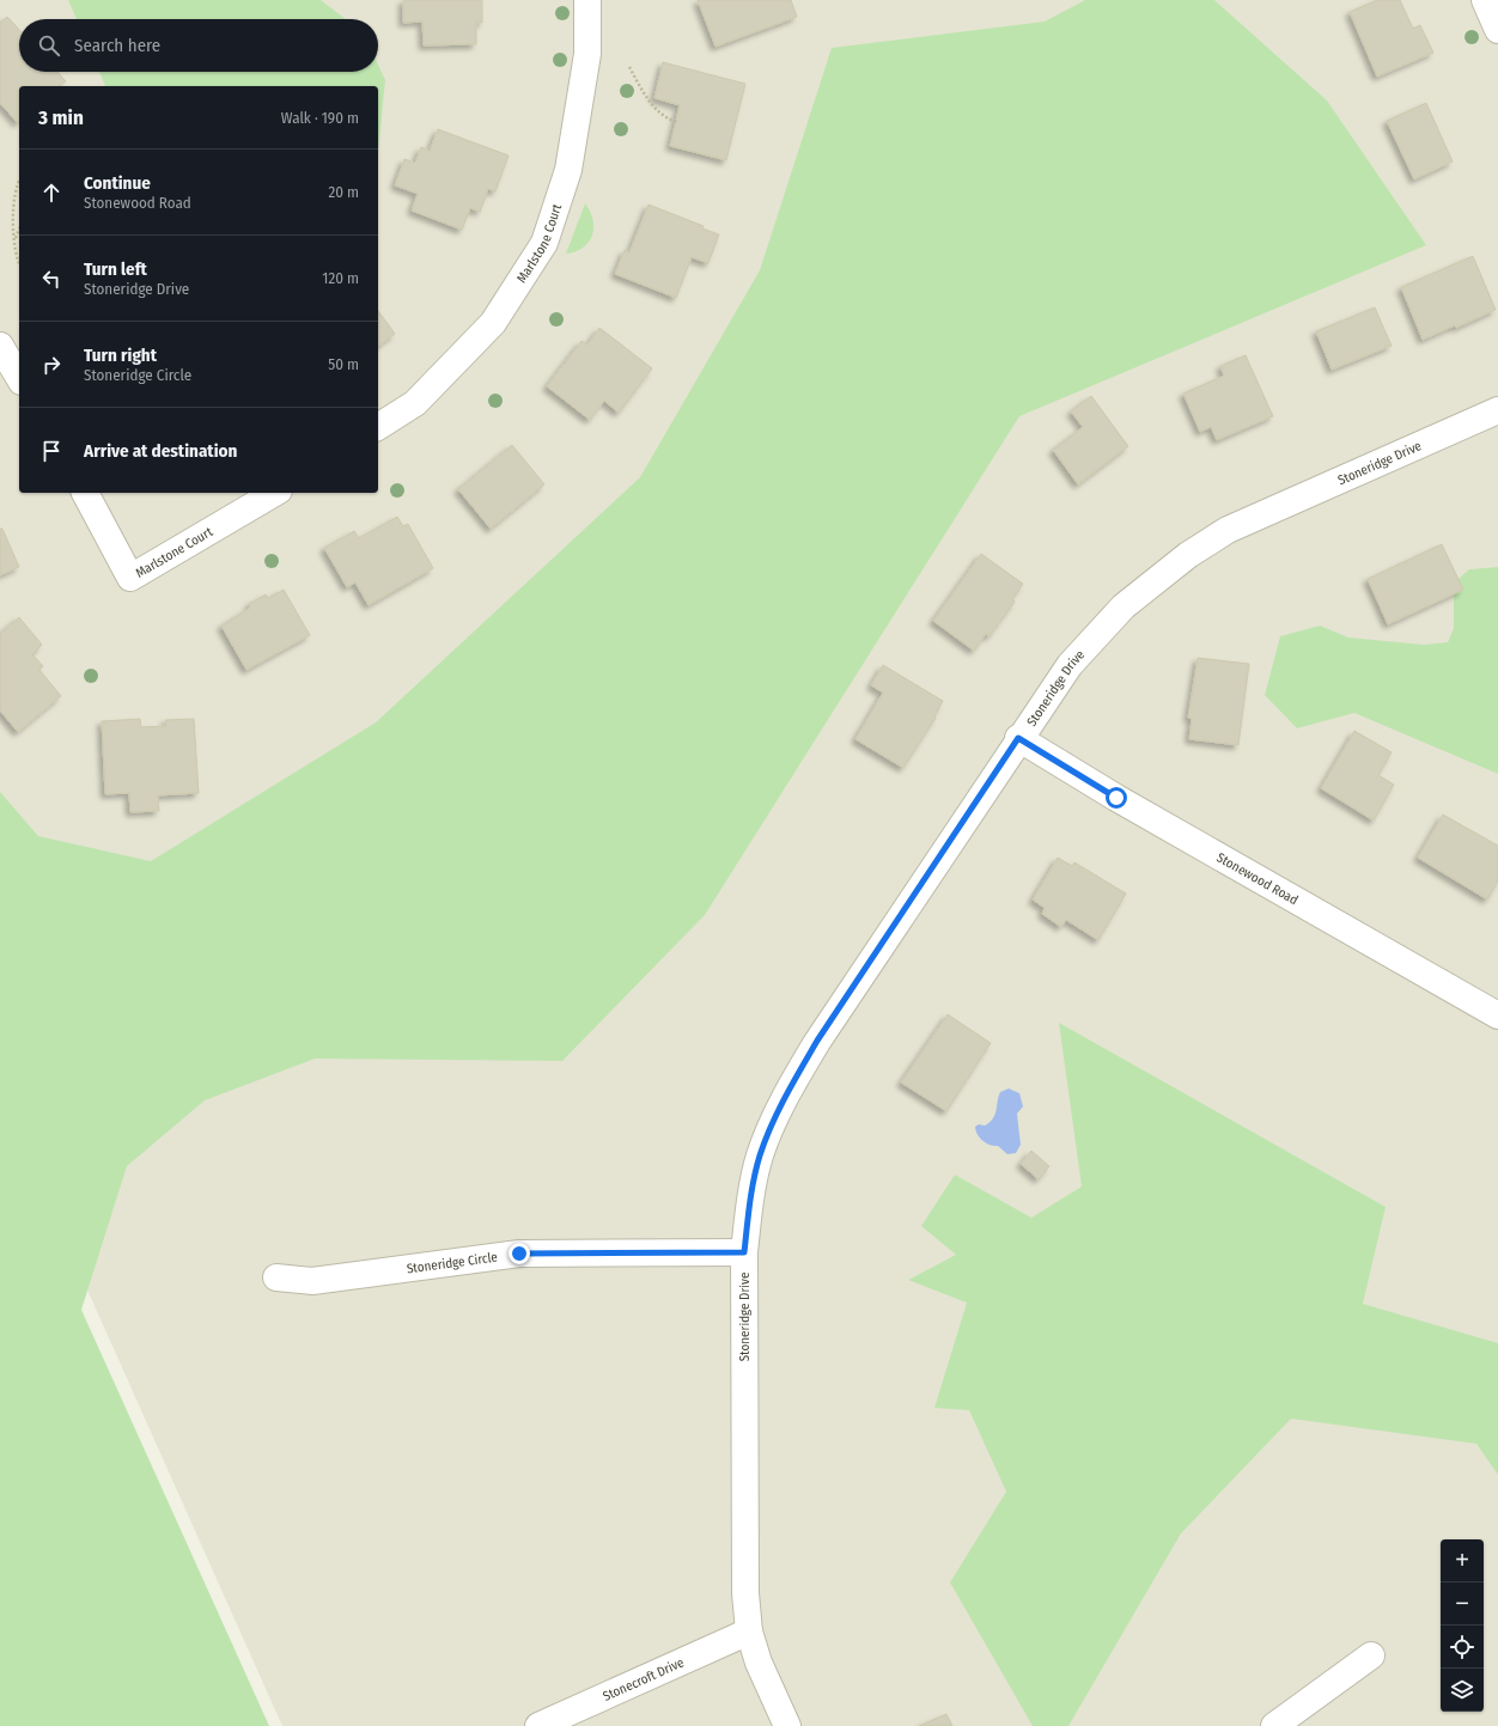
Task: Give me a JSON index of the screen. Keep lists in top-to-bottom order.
{
  "streets": {
    "street": [
      "Marlstone Court",
      "Stoneridge Drive",
      "Stonewood Road",
      "Stoneridge Circle",
      "Stonecroft Drive"
    ]
  },
  "crossings": [
    ["Stoneridge Drive", "Stonewood Road"],
    ["Stoneridge Drive", "Stoneridge Circle"],
    ["Stoneridge Drive", "Stonecroft Drive"]
  ],
  "page": {
    "search": "Search here",
    "heading": ["3 min", "Walk · 190 m"],
    "list": [
      ["Continue", "Stonewood Road", "20 m"],
      ["Turn left", "Stoneridge Drive", "120 m"],
      ["Turn right", "Stoneridge Circle", "50 m"],
      "Arrive at destination"
    ],
    "map_buttons": ["+", "−"]
  }
}
